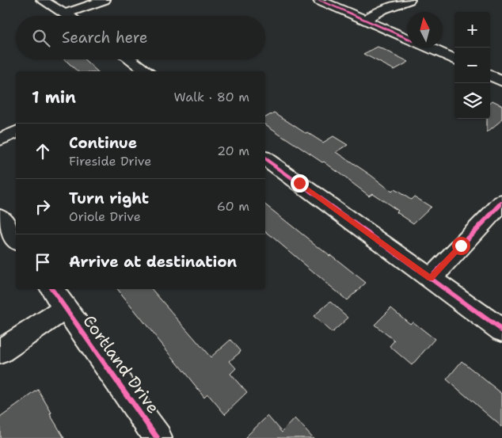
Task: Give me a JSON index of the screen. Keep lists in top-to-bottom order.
{
  "streets": {
    "street": ["Cortland Drive"]
  },
  "north": "top",
  "page": {
    "map_buttons": ["+", "−"],
    "search": "Search here",
    "heading": ["1 min", "Walk · 80 m"],
    "list": [
      ["Continue", "Fireside Drive", "20 m"],
      ["Turn right", "Oriole Drive", "60 m"],
      "Arrive at destination"
    ]
  }
}
